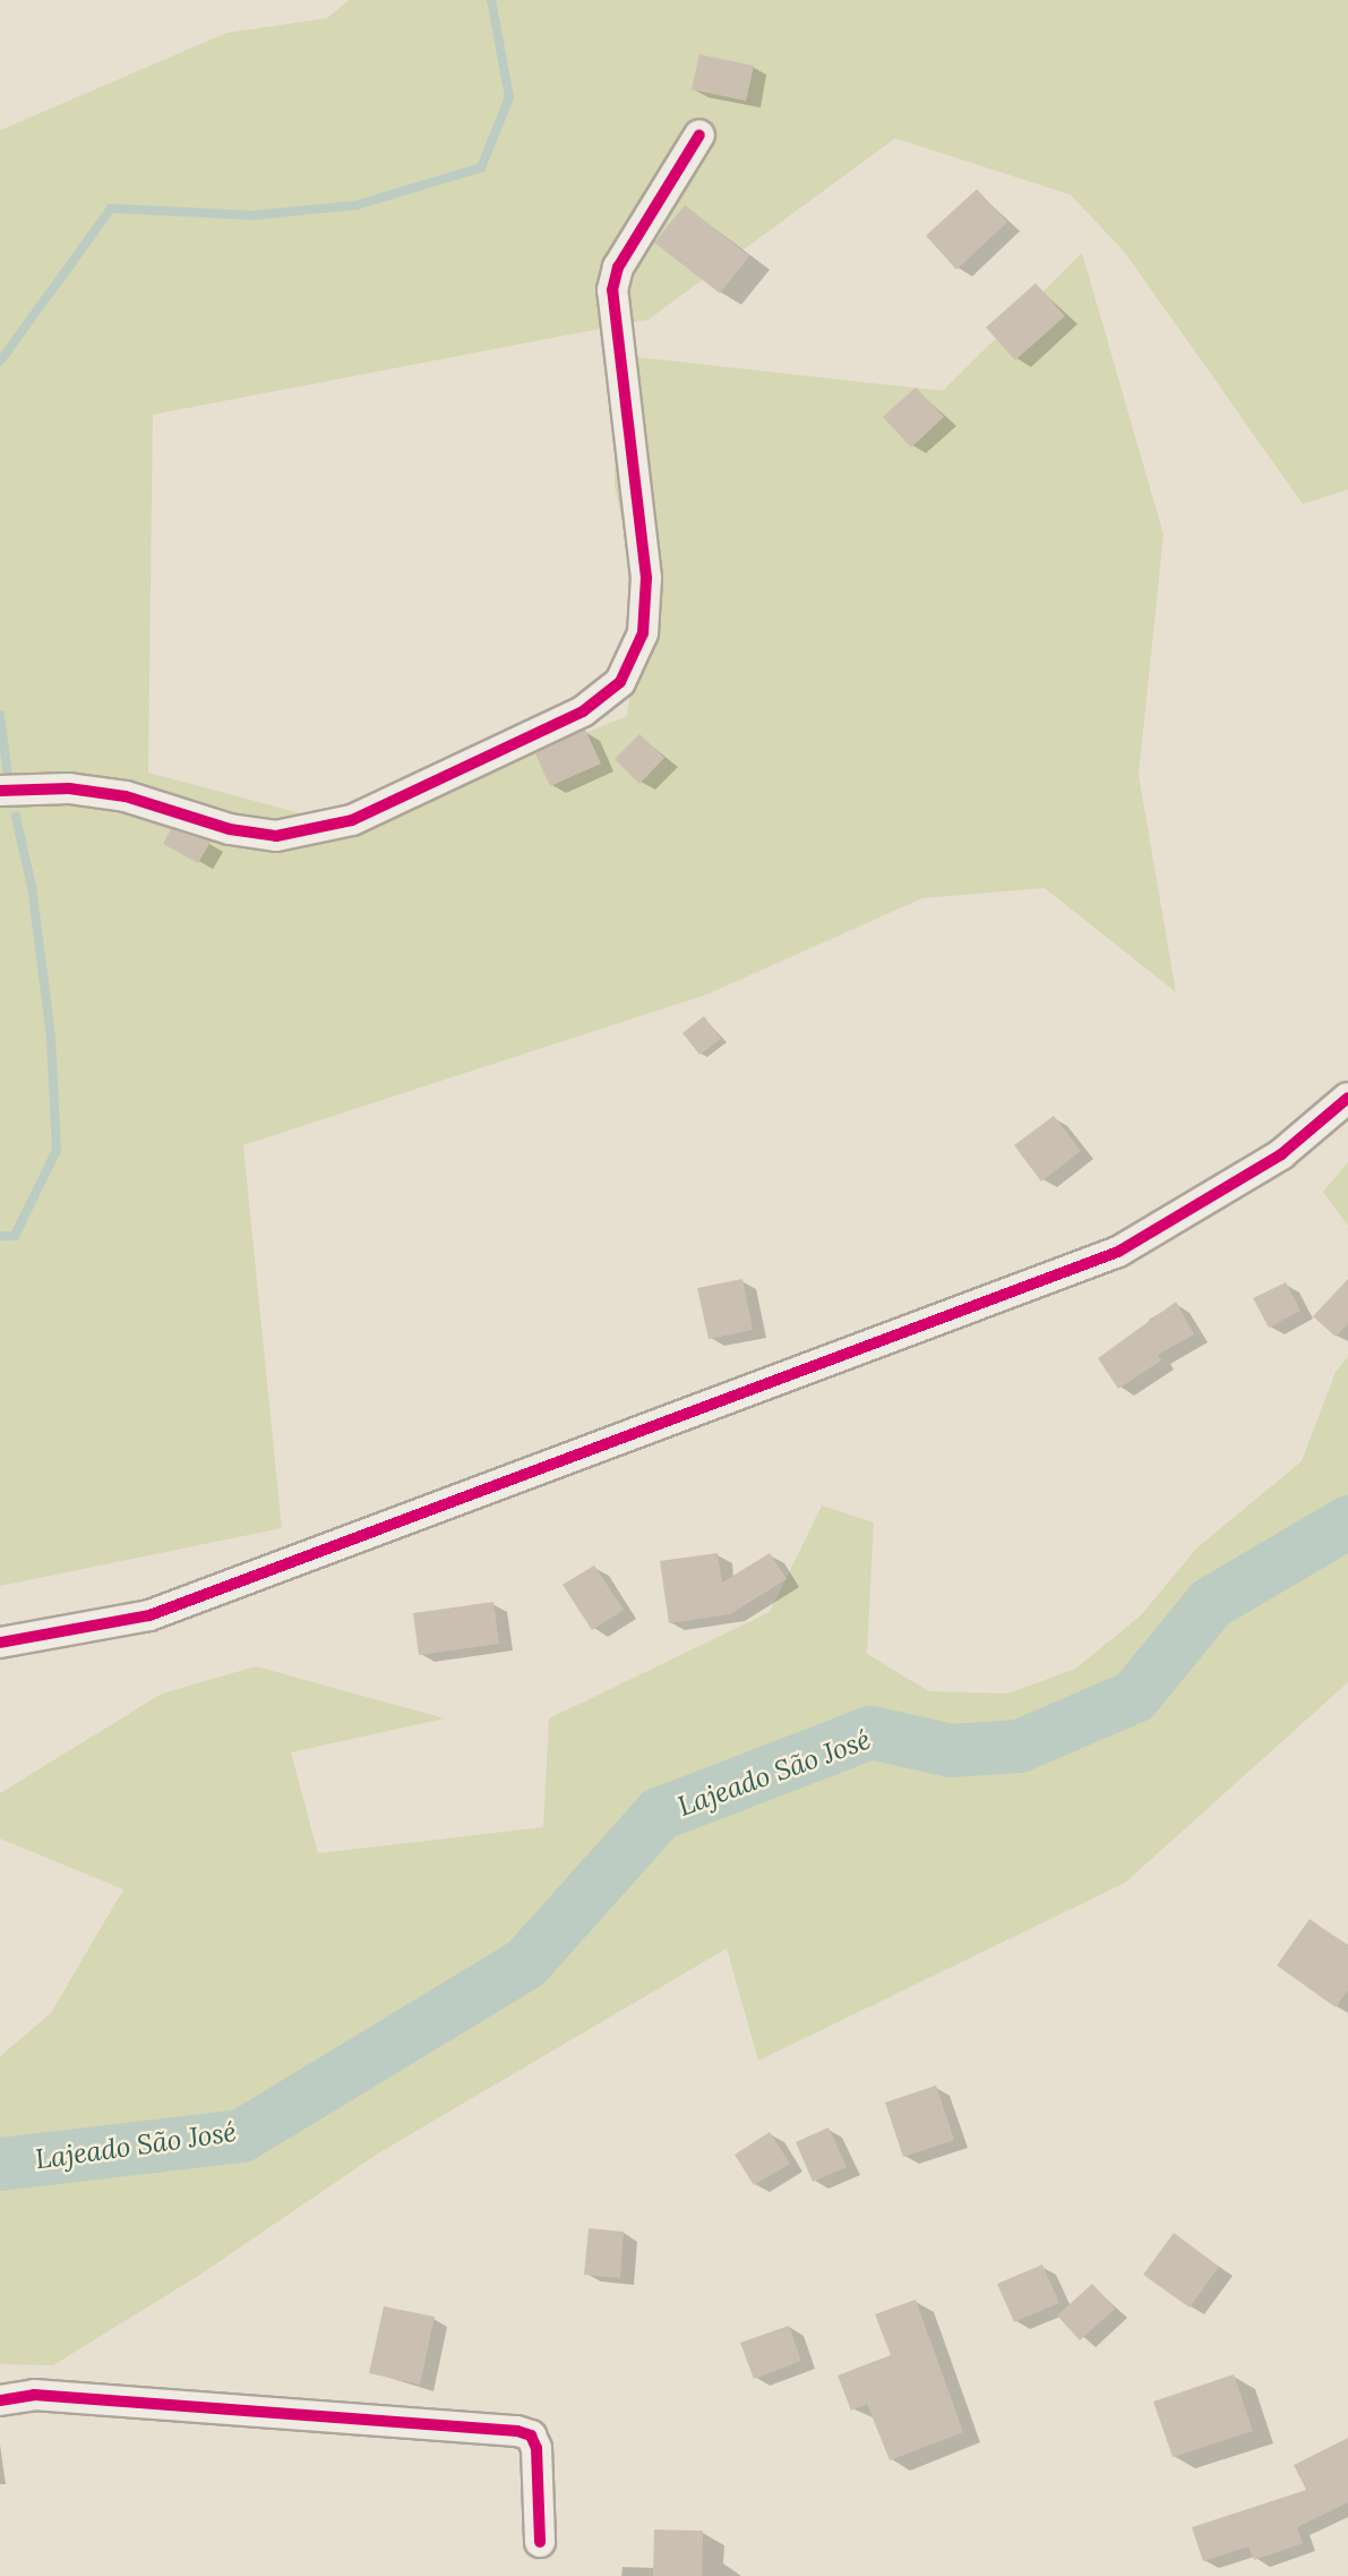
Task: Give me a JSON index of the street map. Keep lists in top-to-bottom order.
{
  "water": ["Lajeado São José"]
}
